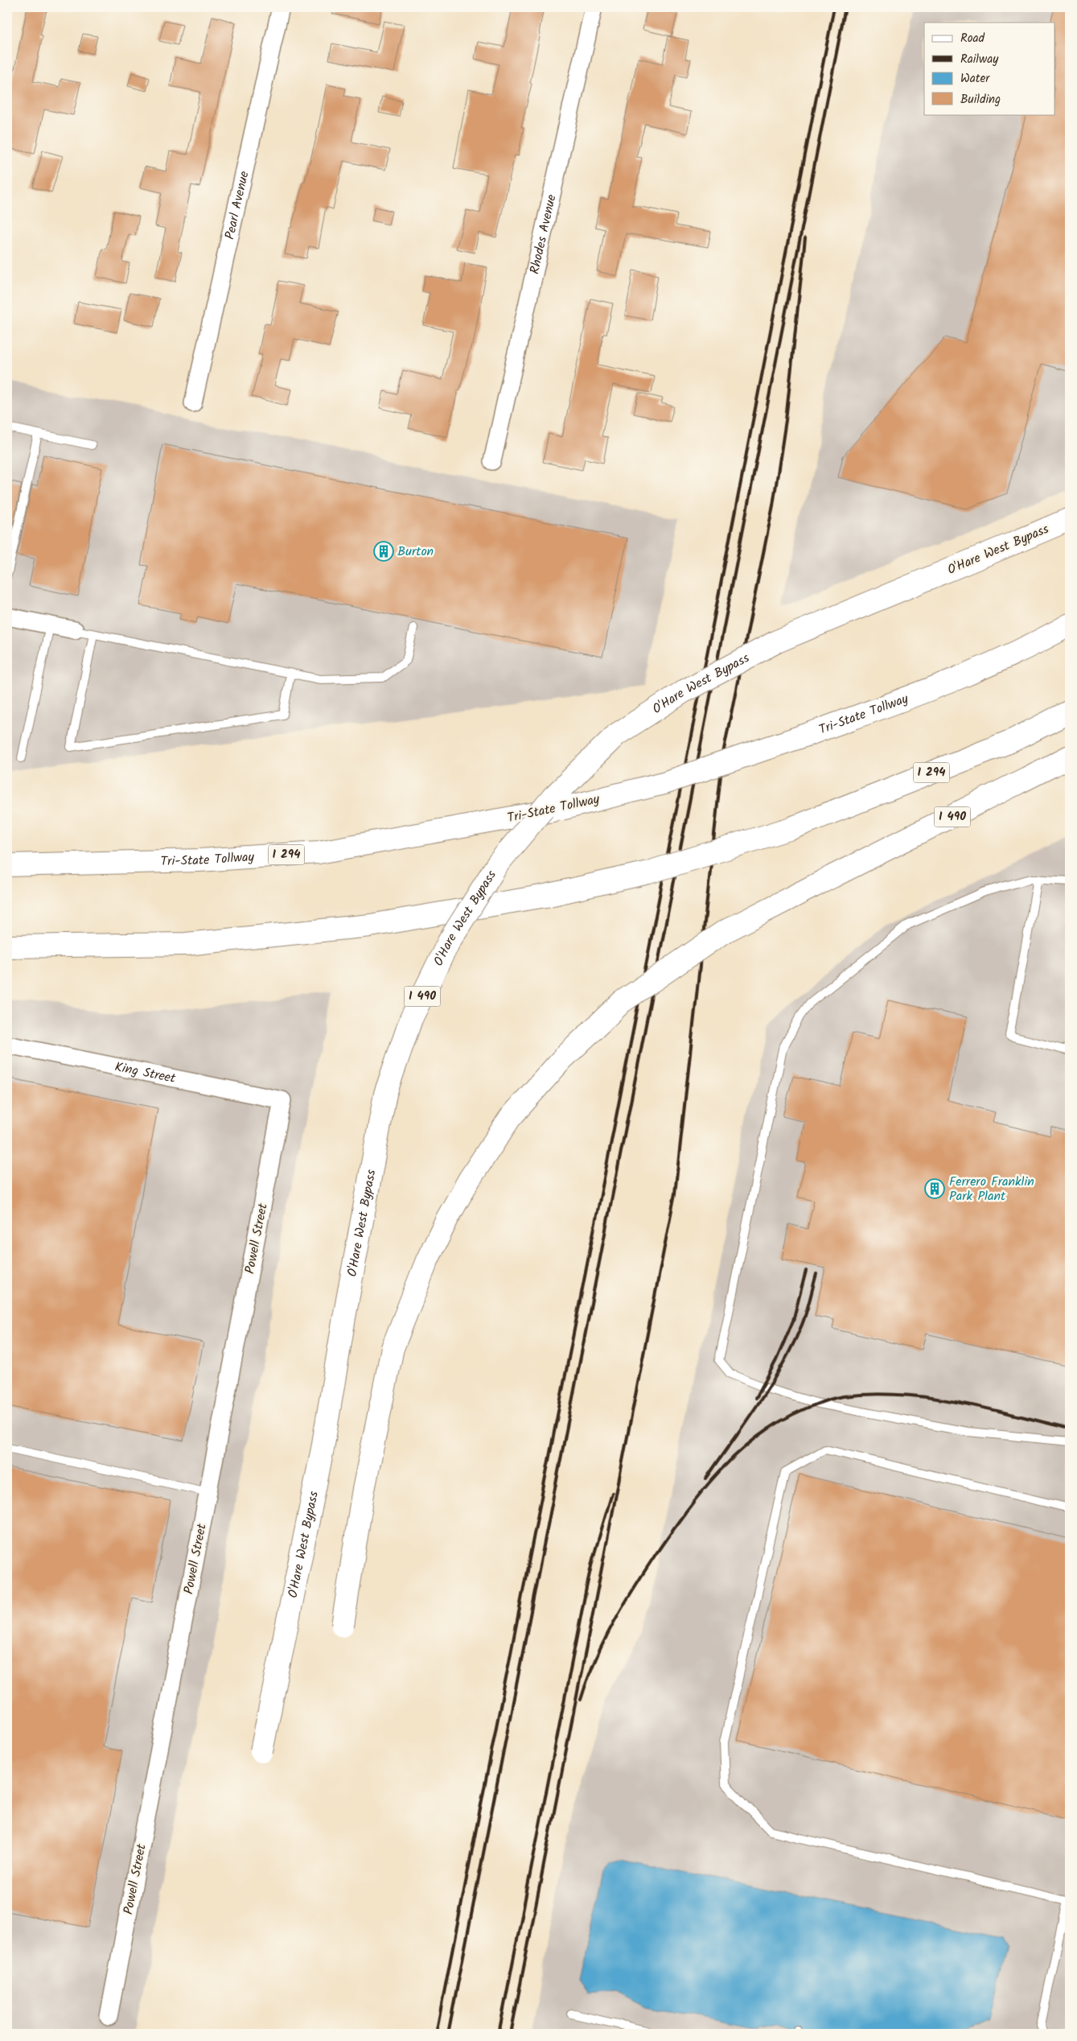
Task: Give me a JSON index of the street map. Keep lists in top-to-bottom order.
{
  "streets": {
    "highway": [
      "O'Hare West Bypass",
      "Tri-State Tollway",
      "I 294",
      "I 490"
    ],
    "street": [
      "Pearl Avenue",
      "Rhodes Avenue",
      "King Street",
      "Powell Street"
    ]
  },
  "crossings": [
    ["King Street", "Powell Street"]
  ],
  "places": {
    "building": ["Burton", "Ferrero Franklin Park Plant"]
  },
  "legend": [
    "Road",
    "Railway",
    "Water",
    "Building"
  ]
}
